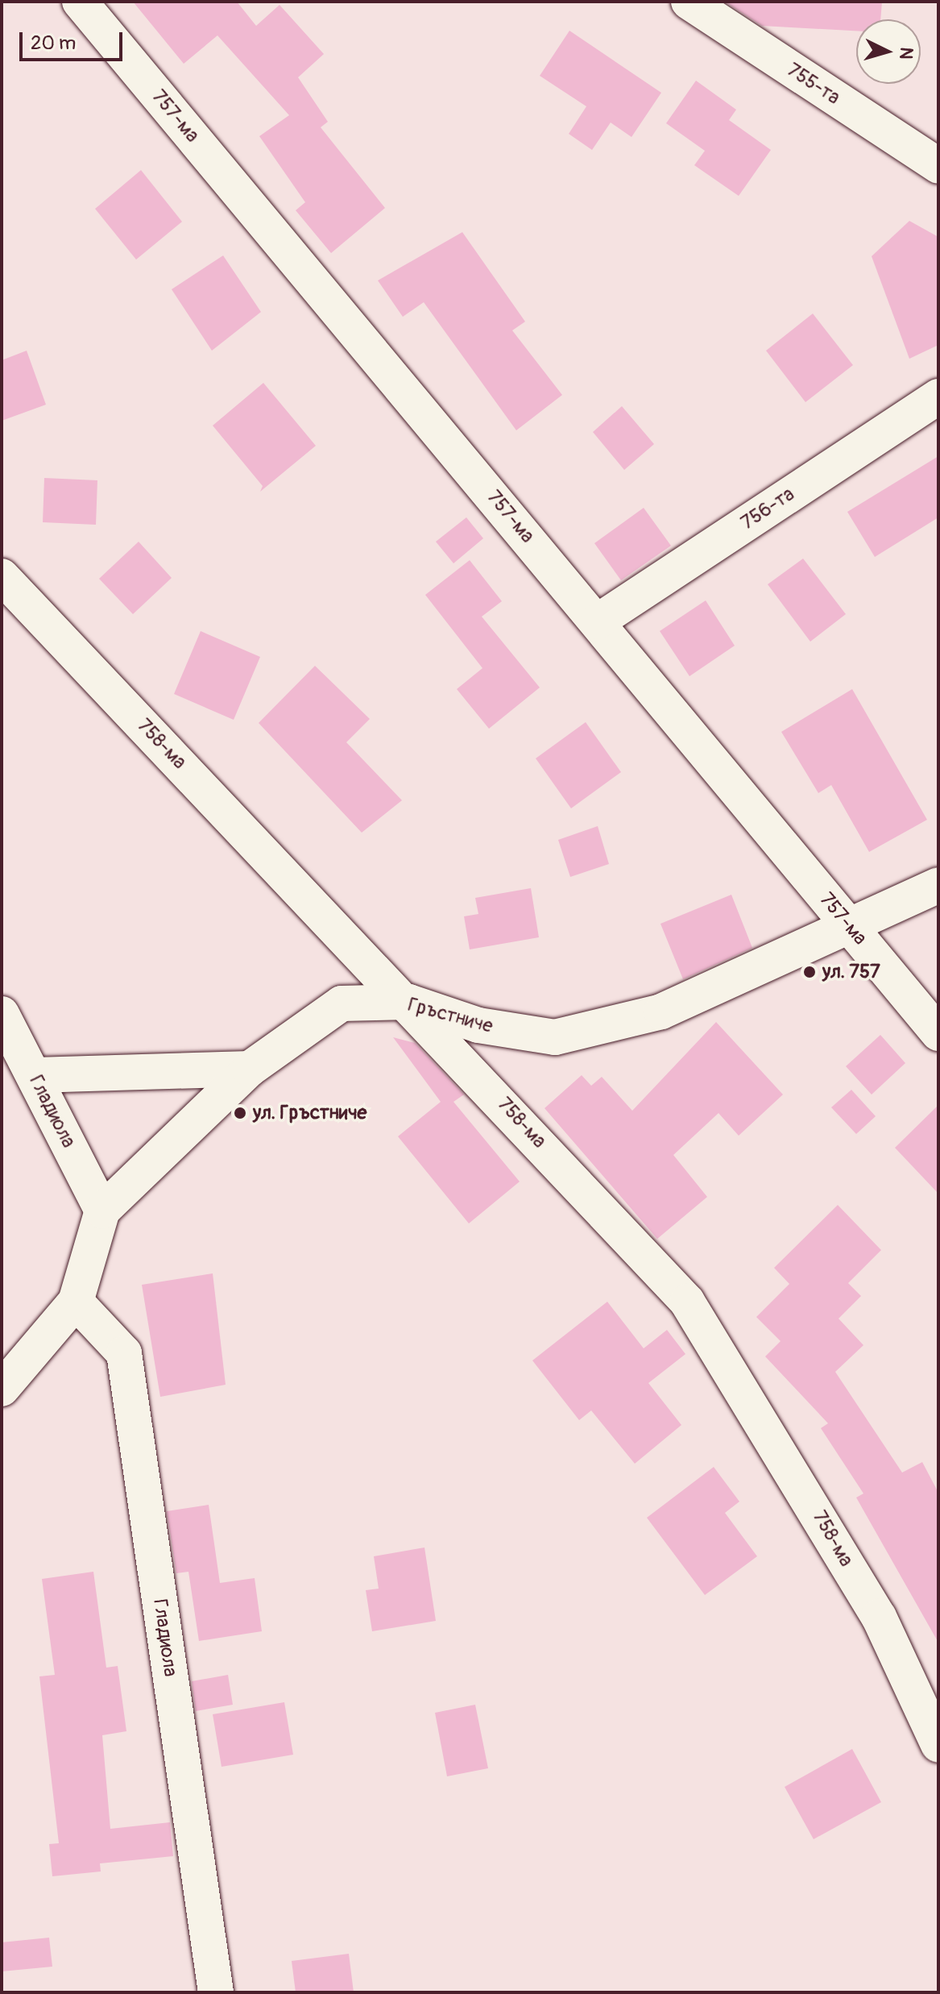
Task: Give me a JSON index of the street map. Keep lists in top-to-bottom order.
{
  "streets": {
    "street": [
      "755-та",
      "757-ма",
      "756-та",
      "758-ма",
      "Гръстниче",
      "Гладиола"
    ]
  },
  "crossings": [
    ["757-ма", "756-та"],
    ["757-ма", "Гръстниче"],
    ["758-ма", "Гръстниче"],
    ["Гръстниче", "Гладиола"]
  ],
  "places": ["ул. 757", "ул. Гръстниче"],
  "scale_bar": "20 m",
  "north": "right"
}
